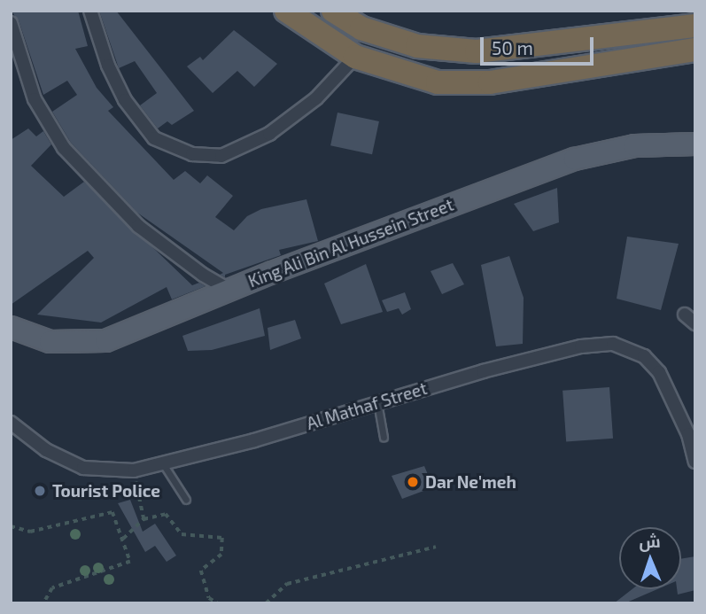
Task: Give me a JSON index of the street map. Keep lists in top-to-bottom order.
{
  "streets": {
    "main road": ["King Ali Bin Al Hussein Street"],
    "street": ["Al Mathaf Street"]
  },
  "places": ["Dar Ne'meh", "Tourist Police"],
  "scale_bar": "50 m",
  "north": "top"
}
